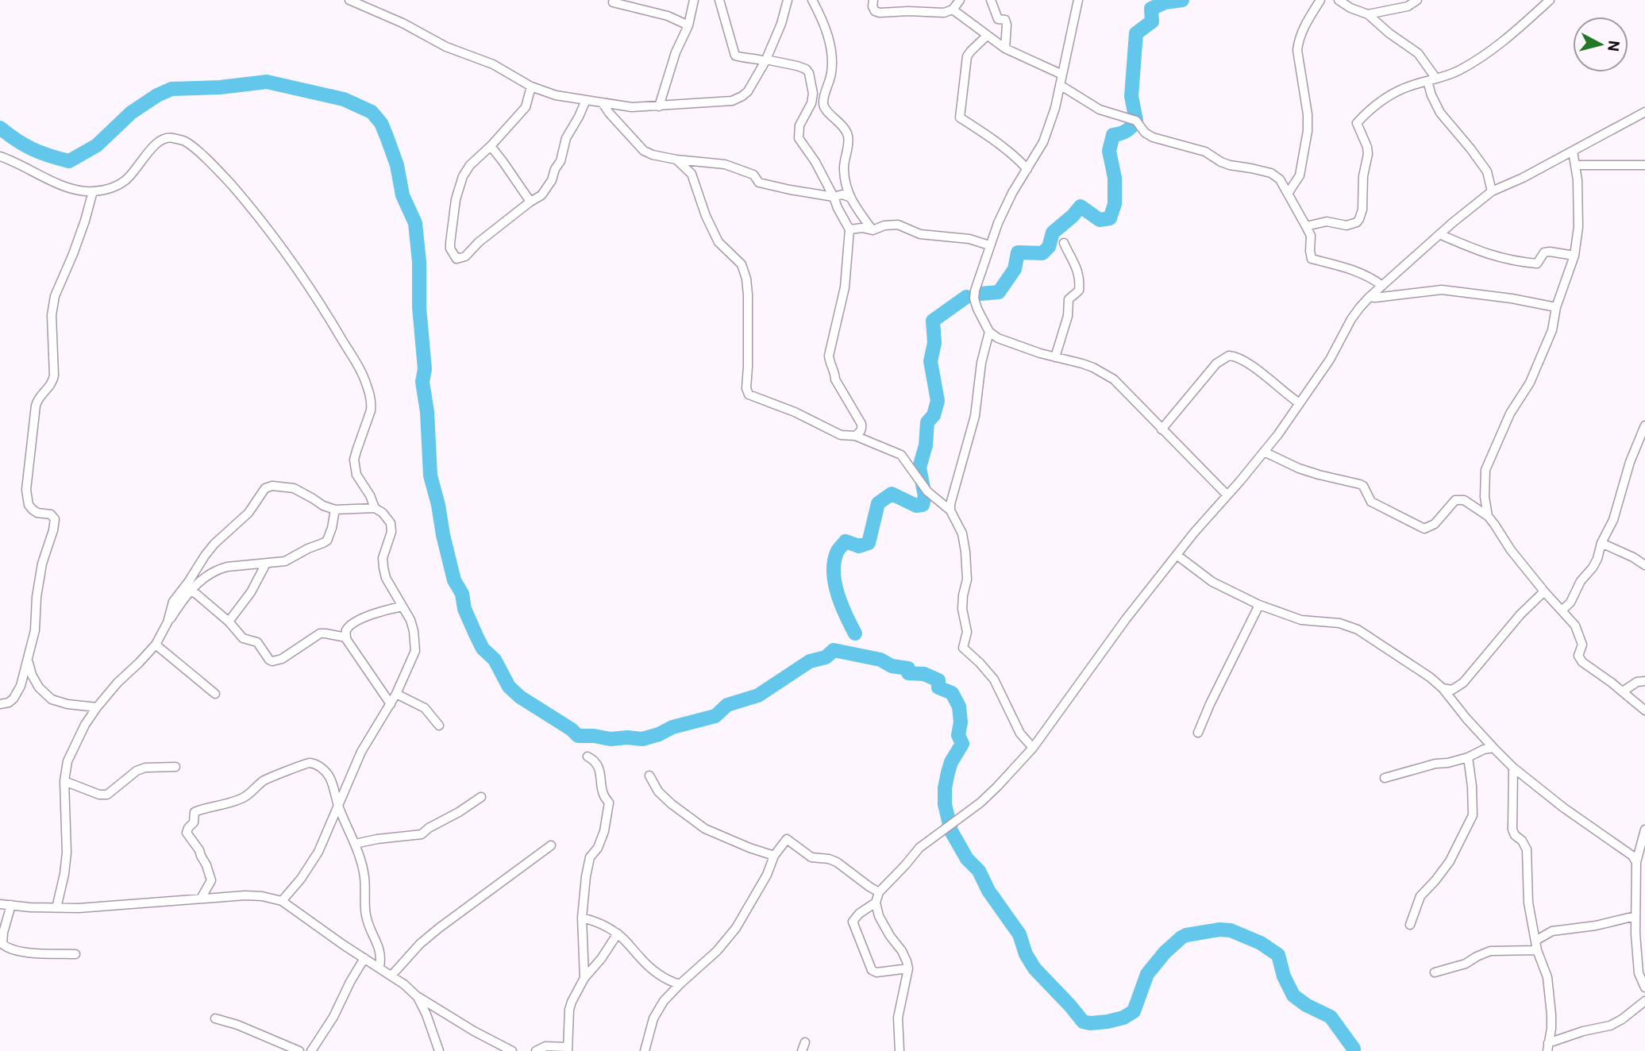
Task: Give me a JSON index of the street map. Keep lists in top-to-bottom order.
{
  "north": "right"
}
